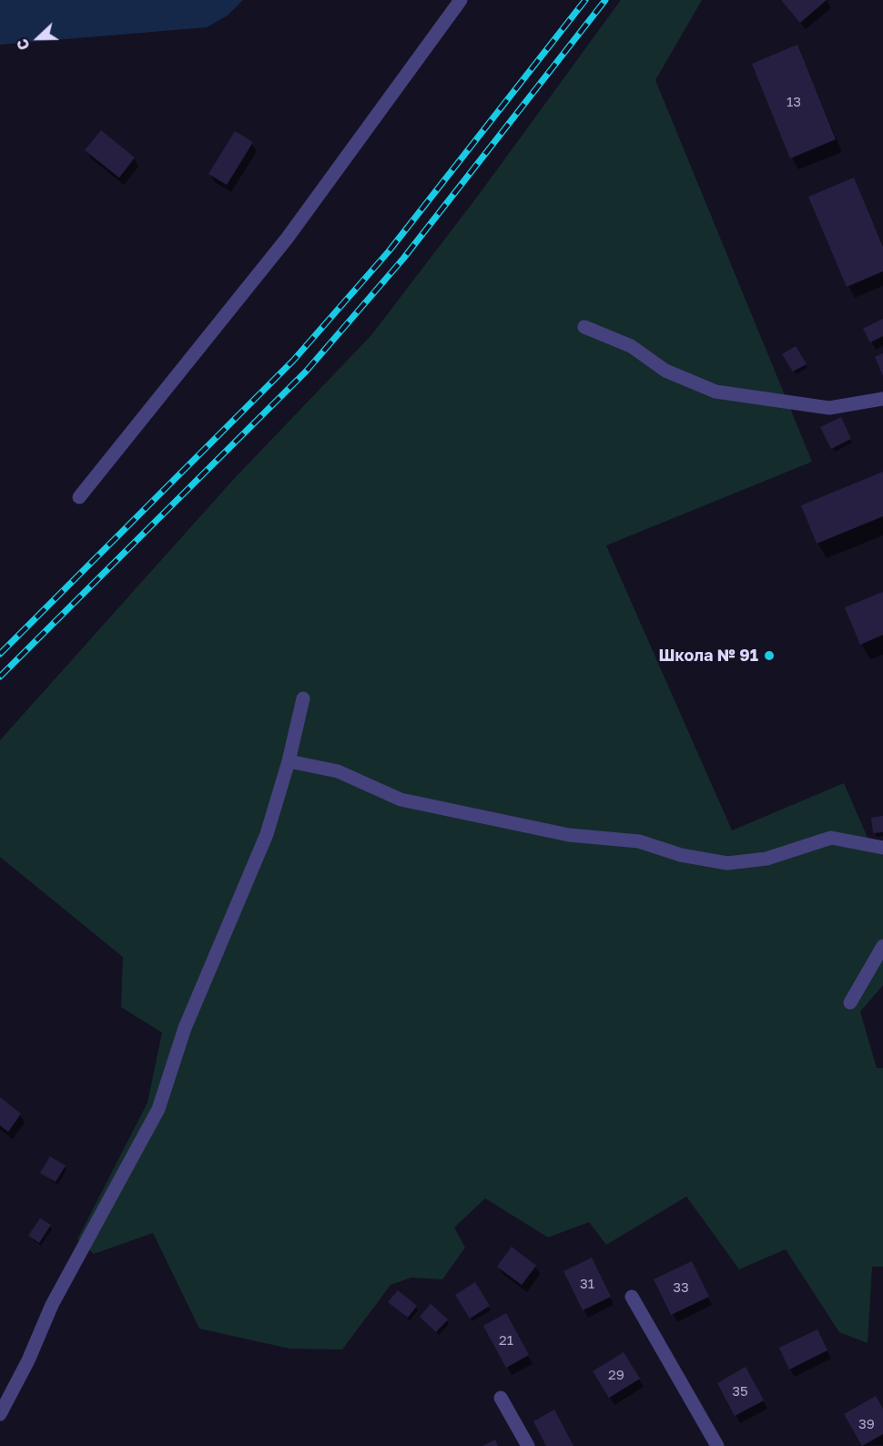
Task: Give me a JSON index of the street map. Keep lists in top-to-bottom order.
{
  "places": ["Школа № 91"],
  "house_numbers": [
    "13",
    "31",
    "33",
    "21",
    "29",
    "35",
    "39"
  ],
  "north": "left"
}
